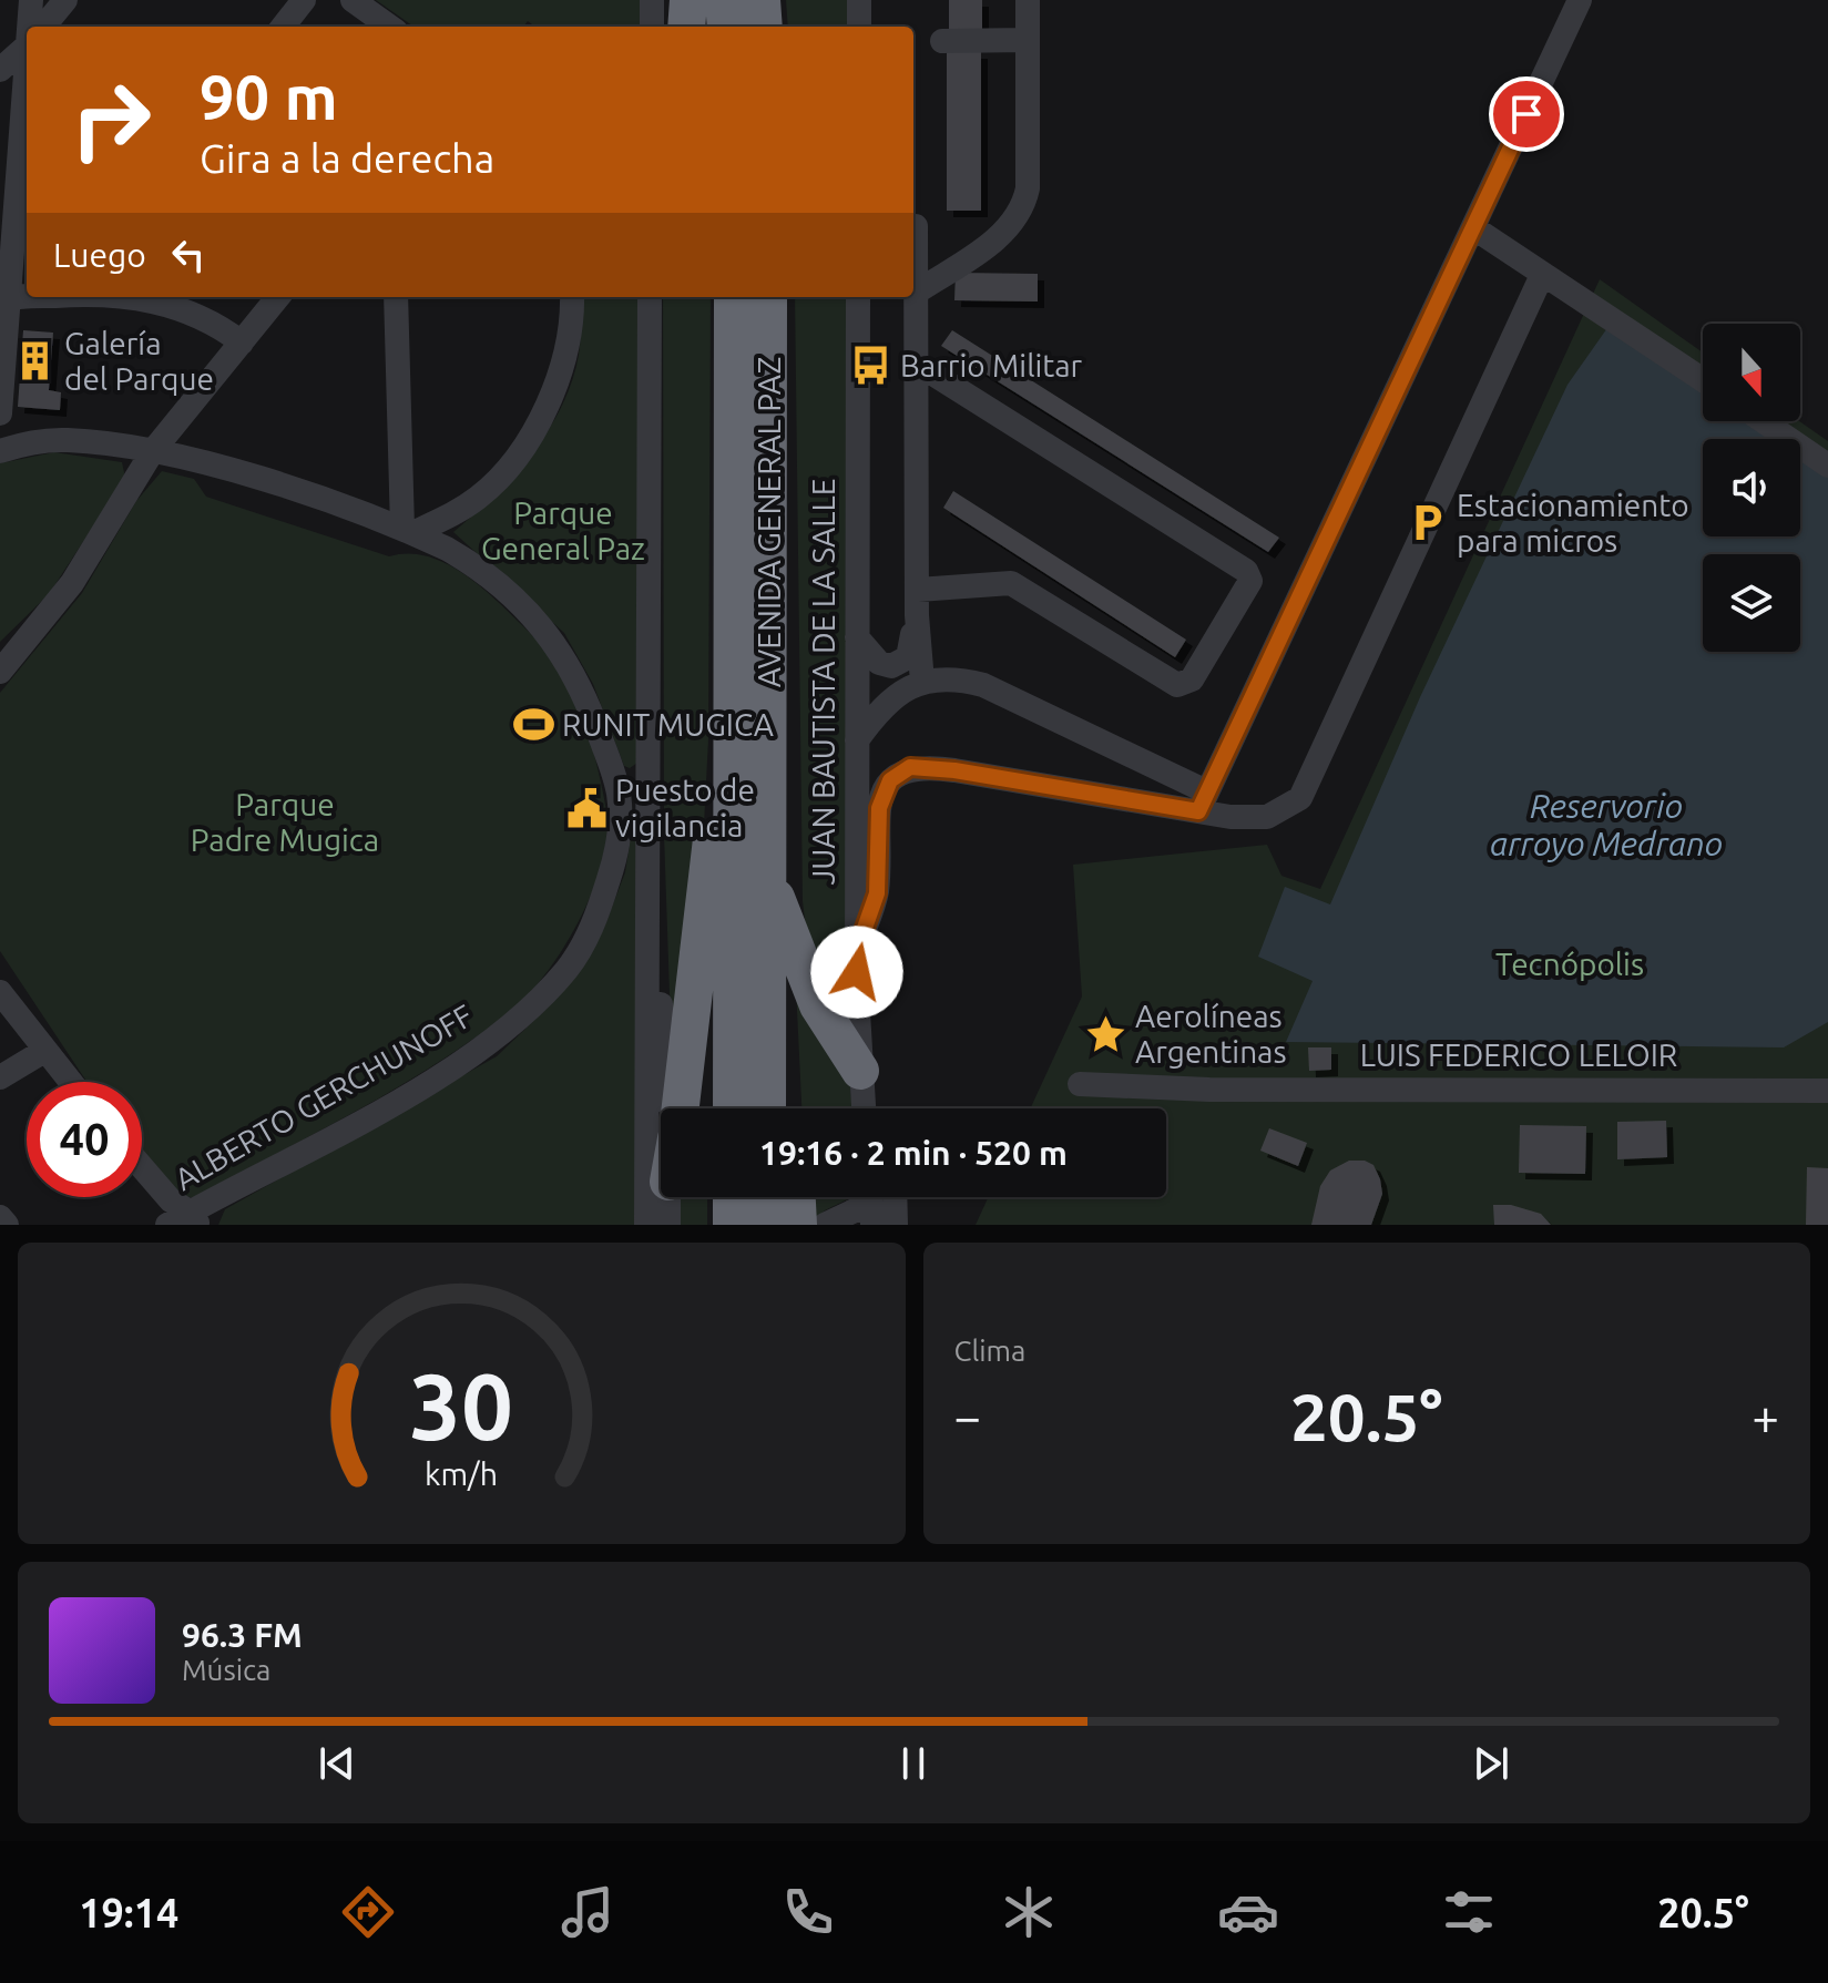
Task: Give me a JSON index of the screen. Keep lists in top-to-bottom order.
{
  "streets": {
    "highway": ["AVENIDA GENERAL PAZ"],
    "street": ["JUAN BAUTISTA DE LA SALLE", "LUIS FEDERICO LELOIR", "ALBERTO GERCHUNOFF"]
  },
  "water": ["Reservorio arroyo Medrano"],
  "parks": ["Parque General Paz", "Parque Padre Mugica", "Tecnópolis"],
  "places": {
    "building": ["Galería del Parque"],
    "bus stop": ["Barrio Militar"],
    "parking": ["Estacionamiento para micros"],
    "sports": ["RUNIT MUGICA"],
    "public building": ["Puesto de vigilancia"],
    "place": ["Aerolíneas Argentinas"]
  },
  "north": "bottom",
  "page": {
    "turn": ["90 m", "Gira a la derecha"],
    "then": "Luego",
    "limit": "40",
    "trip": "19:16 · 2 min · 520 m",
    "tile": "Clima",
    "heat": ["−", "20.5°", "+"],
    "song": ["96.3 FM", "Música"],
    "tabs": ["19:14", "20.5°"],
    "gauge": ["30", "km/h"]
  }
}
